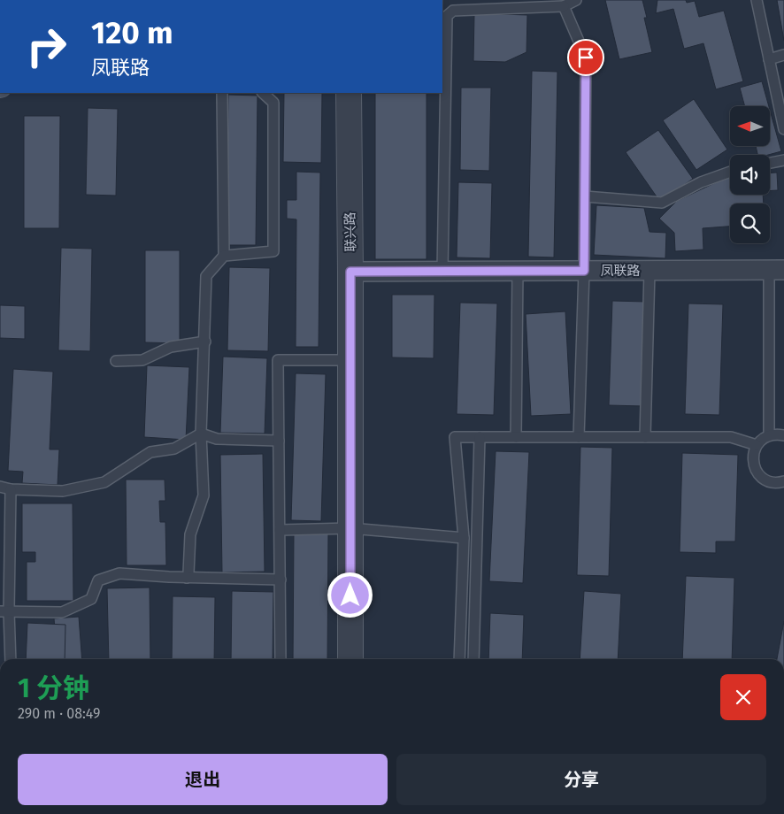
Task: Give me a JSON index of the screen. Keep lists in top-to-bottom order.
{
  "streets": {
    "street": ["联兴路", "凤联路"]
  },
  "crossings": [
    ["联兴路", "凤联路"]
  ],
  "north": "left",
  "page": {
    "turn": ["120 m", "凤联路"],
    "heading": ["1 分钟", "290 m · 08:49"],
    "buttons": ["退出", "分享"]
  }
}
